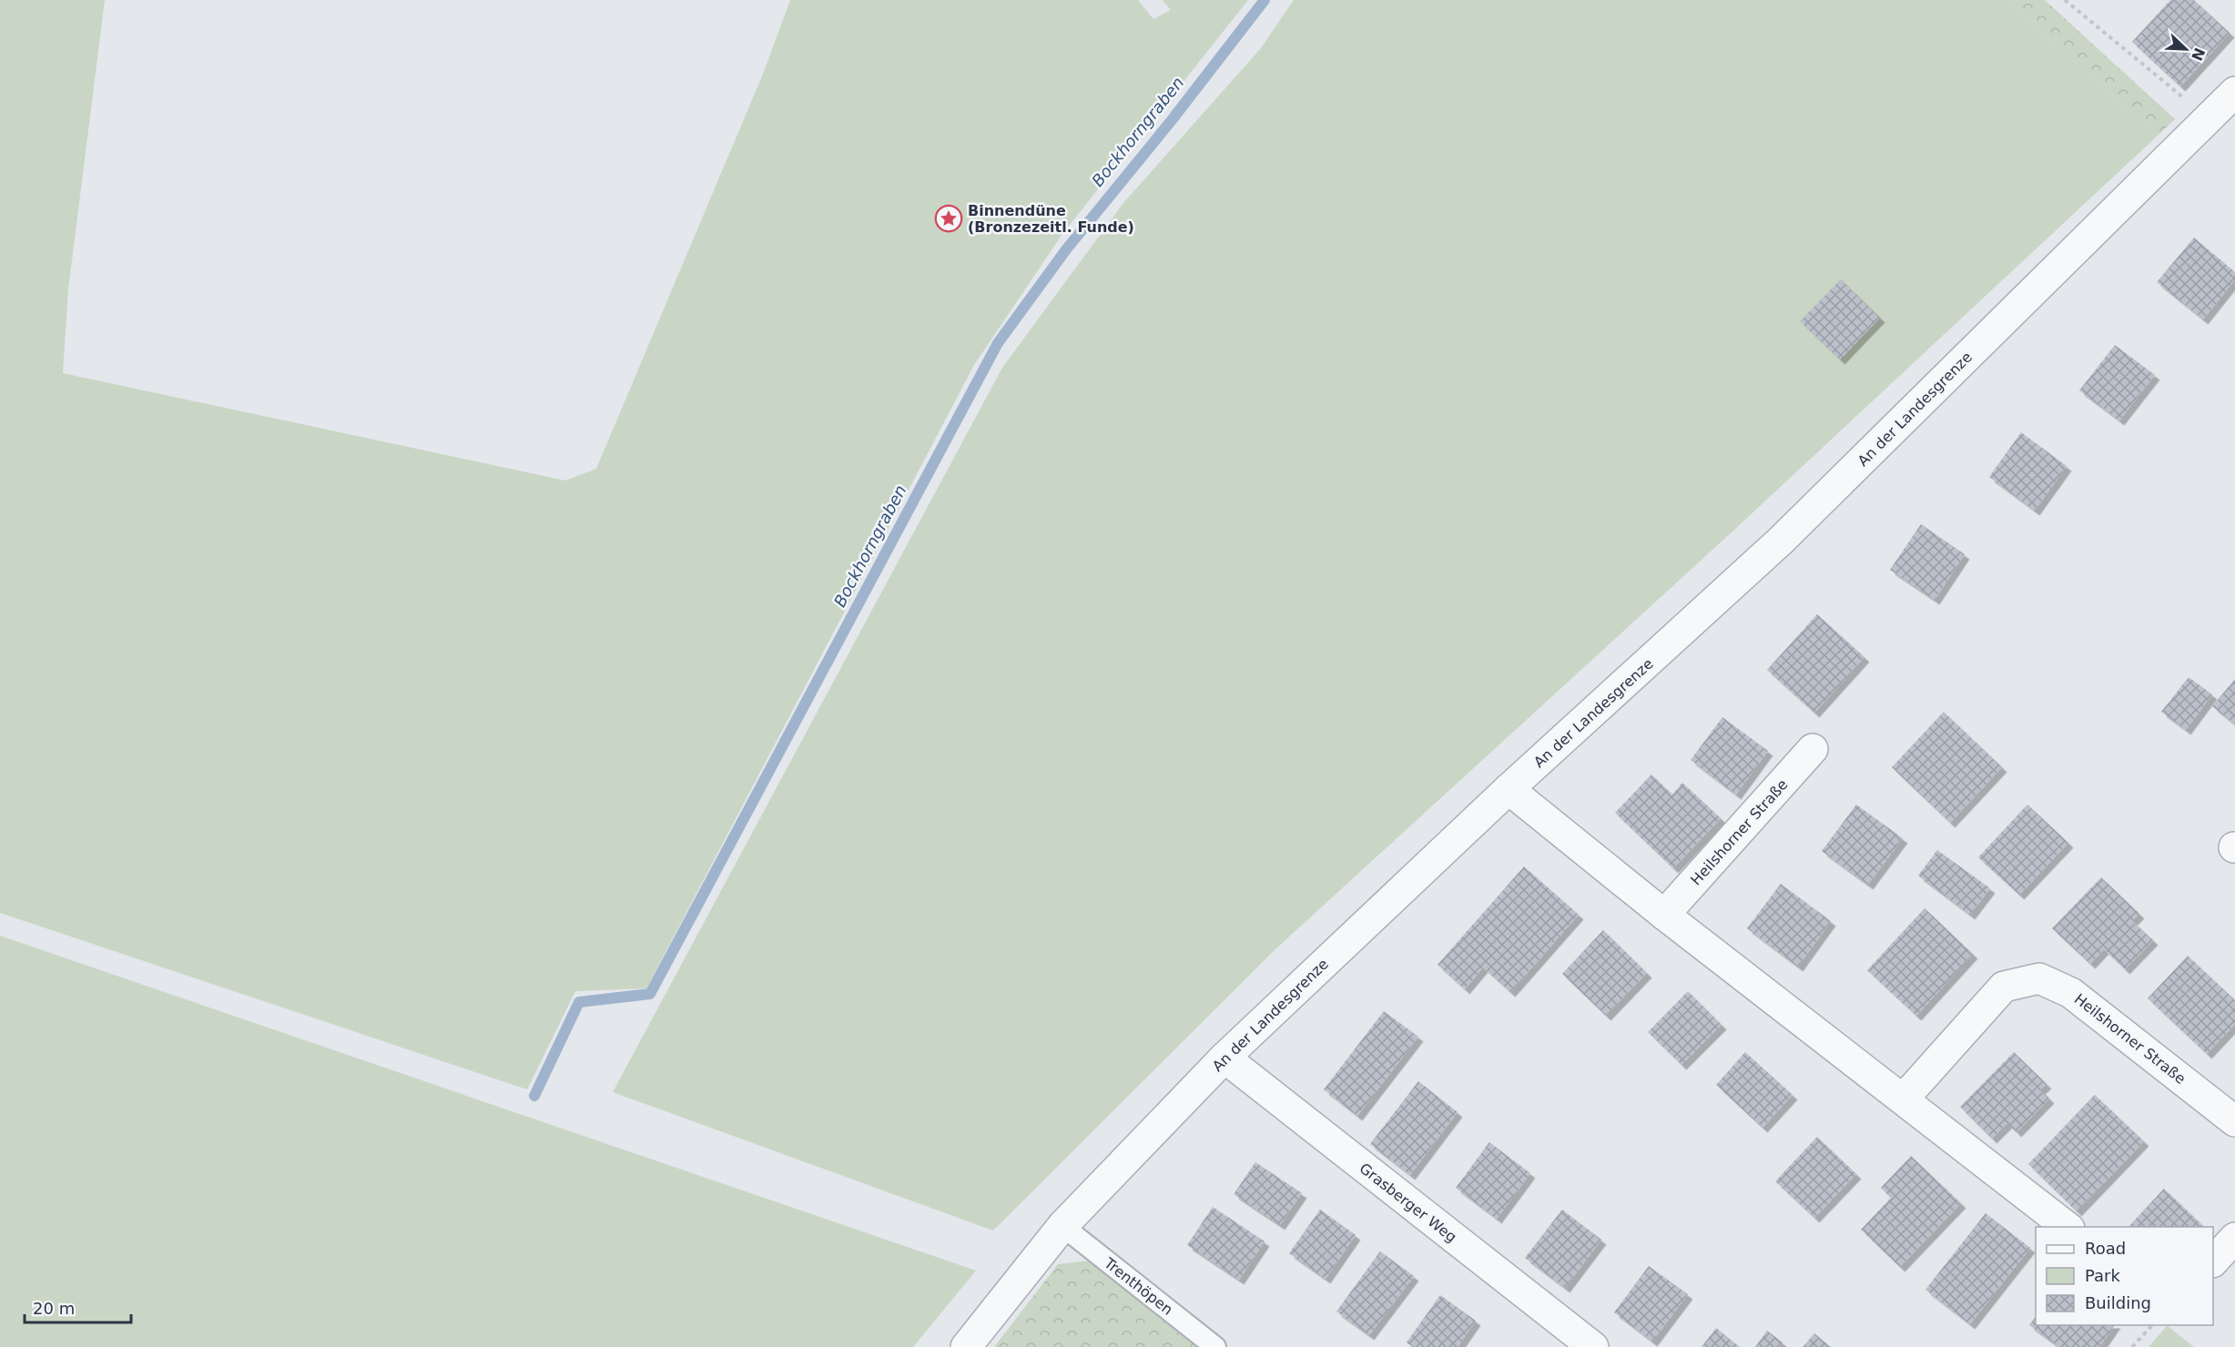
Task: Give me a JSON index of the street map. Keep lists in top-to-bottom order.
{
  "streets": {
    "street": ["An der Landesgrenze", "Heilshorner Straße", "Grasberger Weg"],
    "lane": ["Trenthöpen"]
  },
  "crossings": [
    ["An der Landesgrenze", "Grasberger Weg"],
    ["An der Landesgrenze", "Trenthöpen"]
  ],
  "water": ["Bockhorngraben"],
  "places": {
    "place": ["Binnendüne (Bronzezeitl. Funde)"]
  },
  "legend": ["Road", "Park", "Building"],
  "scale_bar": "20 m",
  "north": "bottom right"
}
